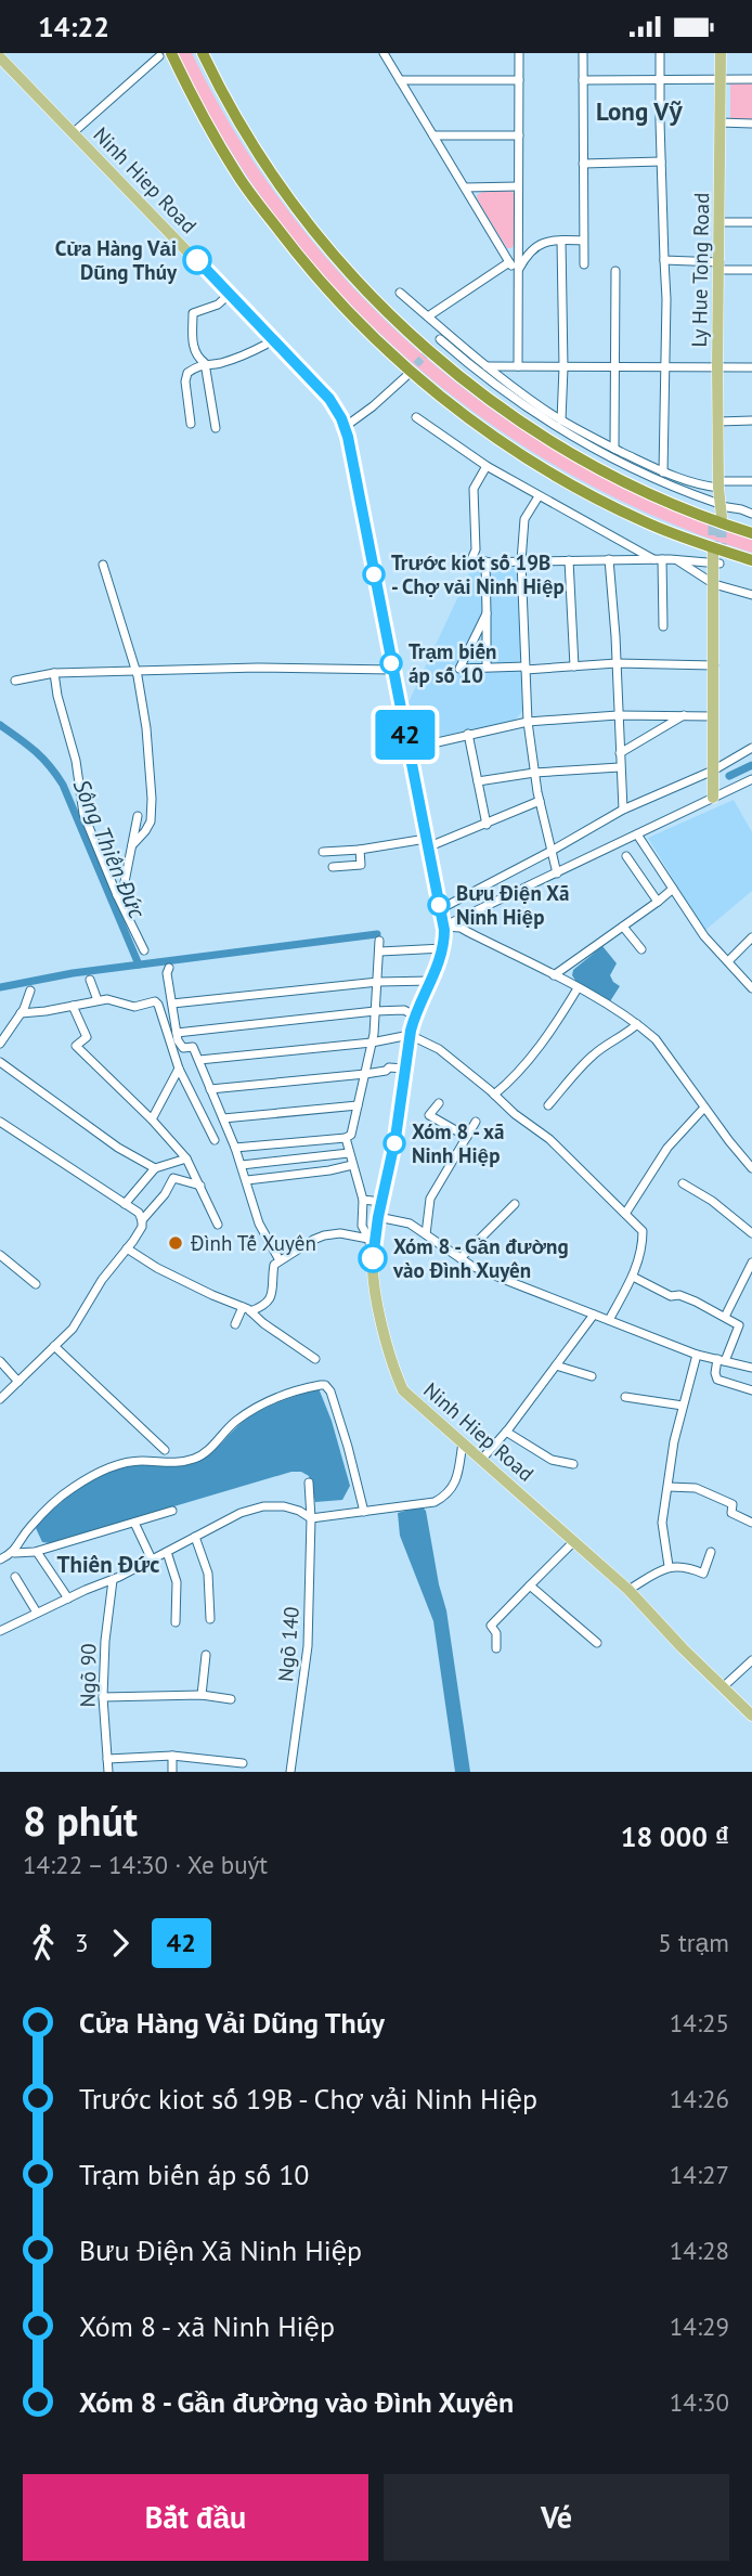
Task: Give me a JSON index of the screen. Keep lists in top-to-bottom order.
{
  "streets": {
    "main road": ["Ninh Hiep Road", "Ly Hue Tong Road"],
    "street": ["Ngõ 140", "Ngõ 90"]
  },
  "districts": ["Long Vỹ", "Thiên Đức"],
  "water": ["Sông Thiên Đức"],
  "places": [
    "Cửa Hàng Vải Dũng Thúy",
    "Trước kiot số 19B - Chợ vải Ninh Hiệp",
    "Trạm biến áp số 10",
    "Bưu Điện Xã Ninh Hiệp",
    "Xóm 8 - xã Ninh Hiệp",
    "Đình Tế Xuyên",
    "Xóm 8 - Gần đường vào Đình Xuyên"
  ],
  "lines": ["bus line 42"],
  "page": {
    "status": "14:22",
    "on_map": "42",
    "heading": ["8 phút", "14:22 – 14:30 · Xe buýt", "18 000 ₫"],
    "legs": ["3", "42", "5 trạm"],
    "list": [
      {
        "name": "Cửa Hàng Vải Dũng Thúy",
        "value": "14:25"
      },
      {
        "name": "Trước kiot số 19B - Chợ vải Ninh Hiệp",
        "value": "14:26"
      },
      {
        "name": "Trạm biến áp số 10",
        "value": "14:27"
      },
      {
        "name": "Bưu Điện Xã Ninh Hiệp",
        "value": "14:28"
      },
      {
        "name": "Xóm 8 - xã Ninh Hiệp",
        "value": "14:29"
      },
      {
        "name": "Xóm 8 - Gần đường vào Đình Xuyên",
        "value": "14:30"
      }
    ],
    "buttons": ["Bắt đầu", "Vé"]
  }
}
